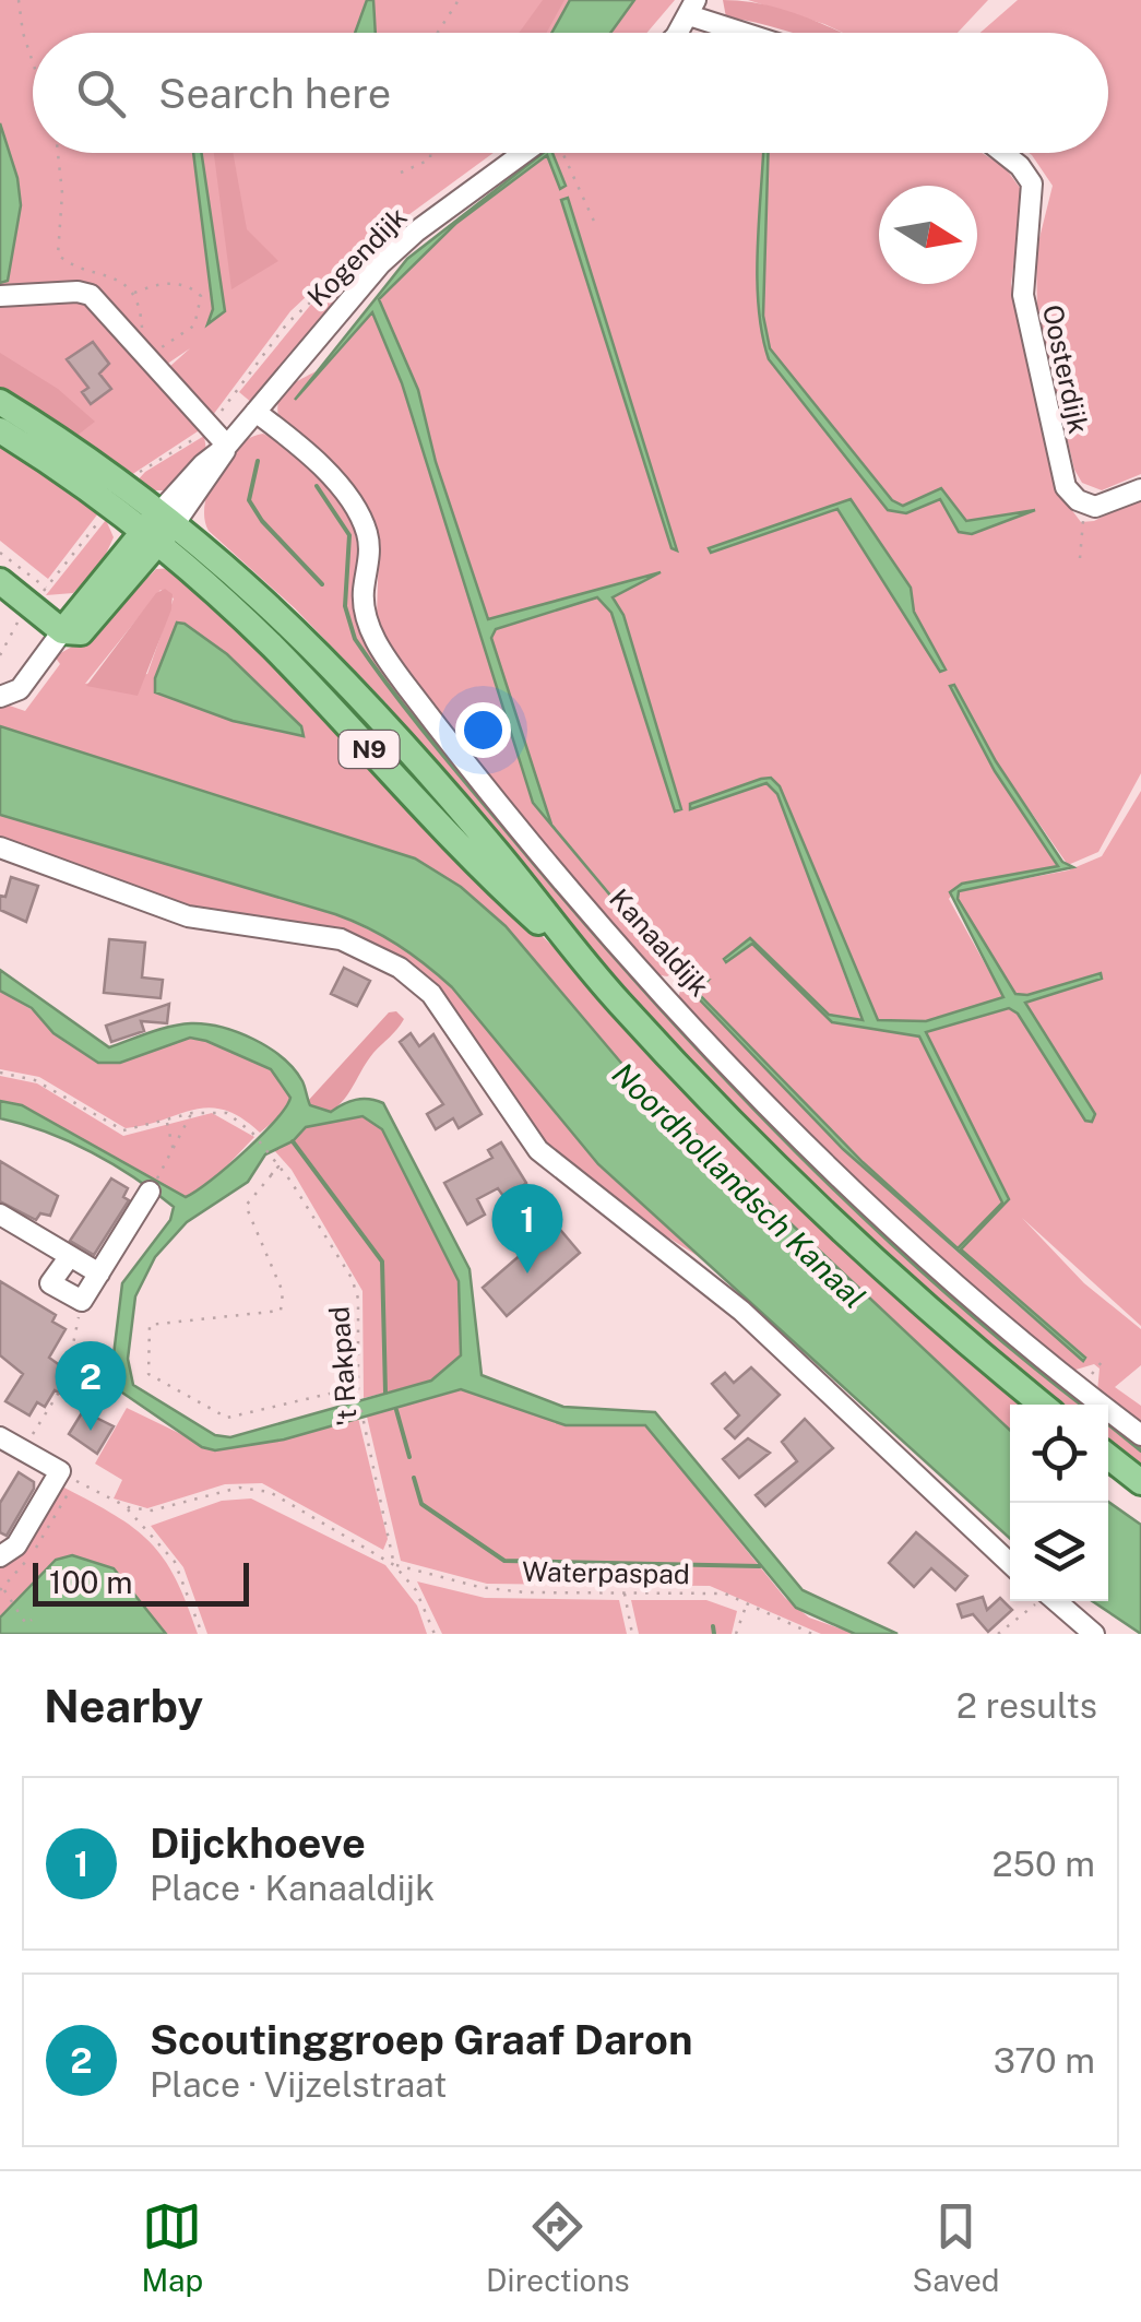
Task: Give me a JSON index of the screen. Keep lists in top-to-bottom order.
{
  "streets": {
    "main road": ["N9"],
    "street": ["Kogendijk", "Oosterdijk", "Kanaaldijk"],
    "path": ["'t Rakpad", "Waterpaspad"]
  },
  "crossings": [
    ["Kogendijk", "N9"],
    ["Kogendijk", "Kanaaldijk"],
    ["'t Rakpad", "Waterpaspad"]
  ],
  "water": ["Noordhollandsch Kanaal"],
  "scale_bar": "100 m",
  "north": "right",
  "page": {
    "search": "Search here",
    "pins": ["1", "2"],
    "scale": "100 m",
    "heading": ["Nearby", "2 results"],
    "list": [
      {
        "mark": "1",
        "name": "Dijckhoeve",
        "note": "Place · Kanaaldijk",
        "value": "250 m"
      },
      {
        "mark": "2",
        "name": "Scoutinggroep Graaf Daron",
        "note": "Place · Vijzelstraat",
        "value": "370 m"
      }
    ],
    "nav": ["Map", "Directions", "Saved"]
  }
}
